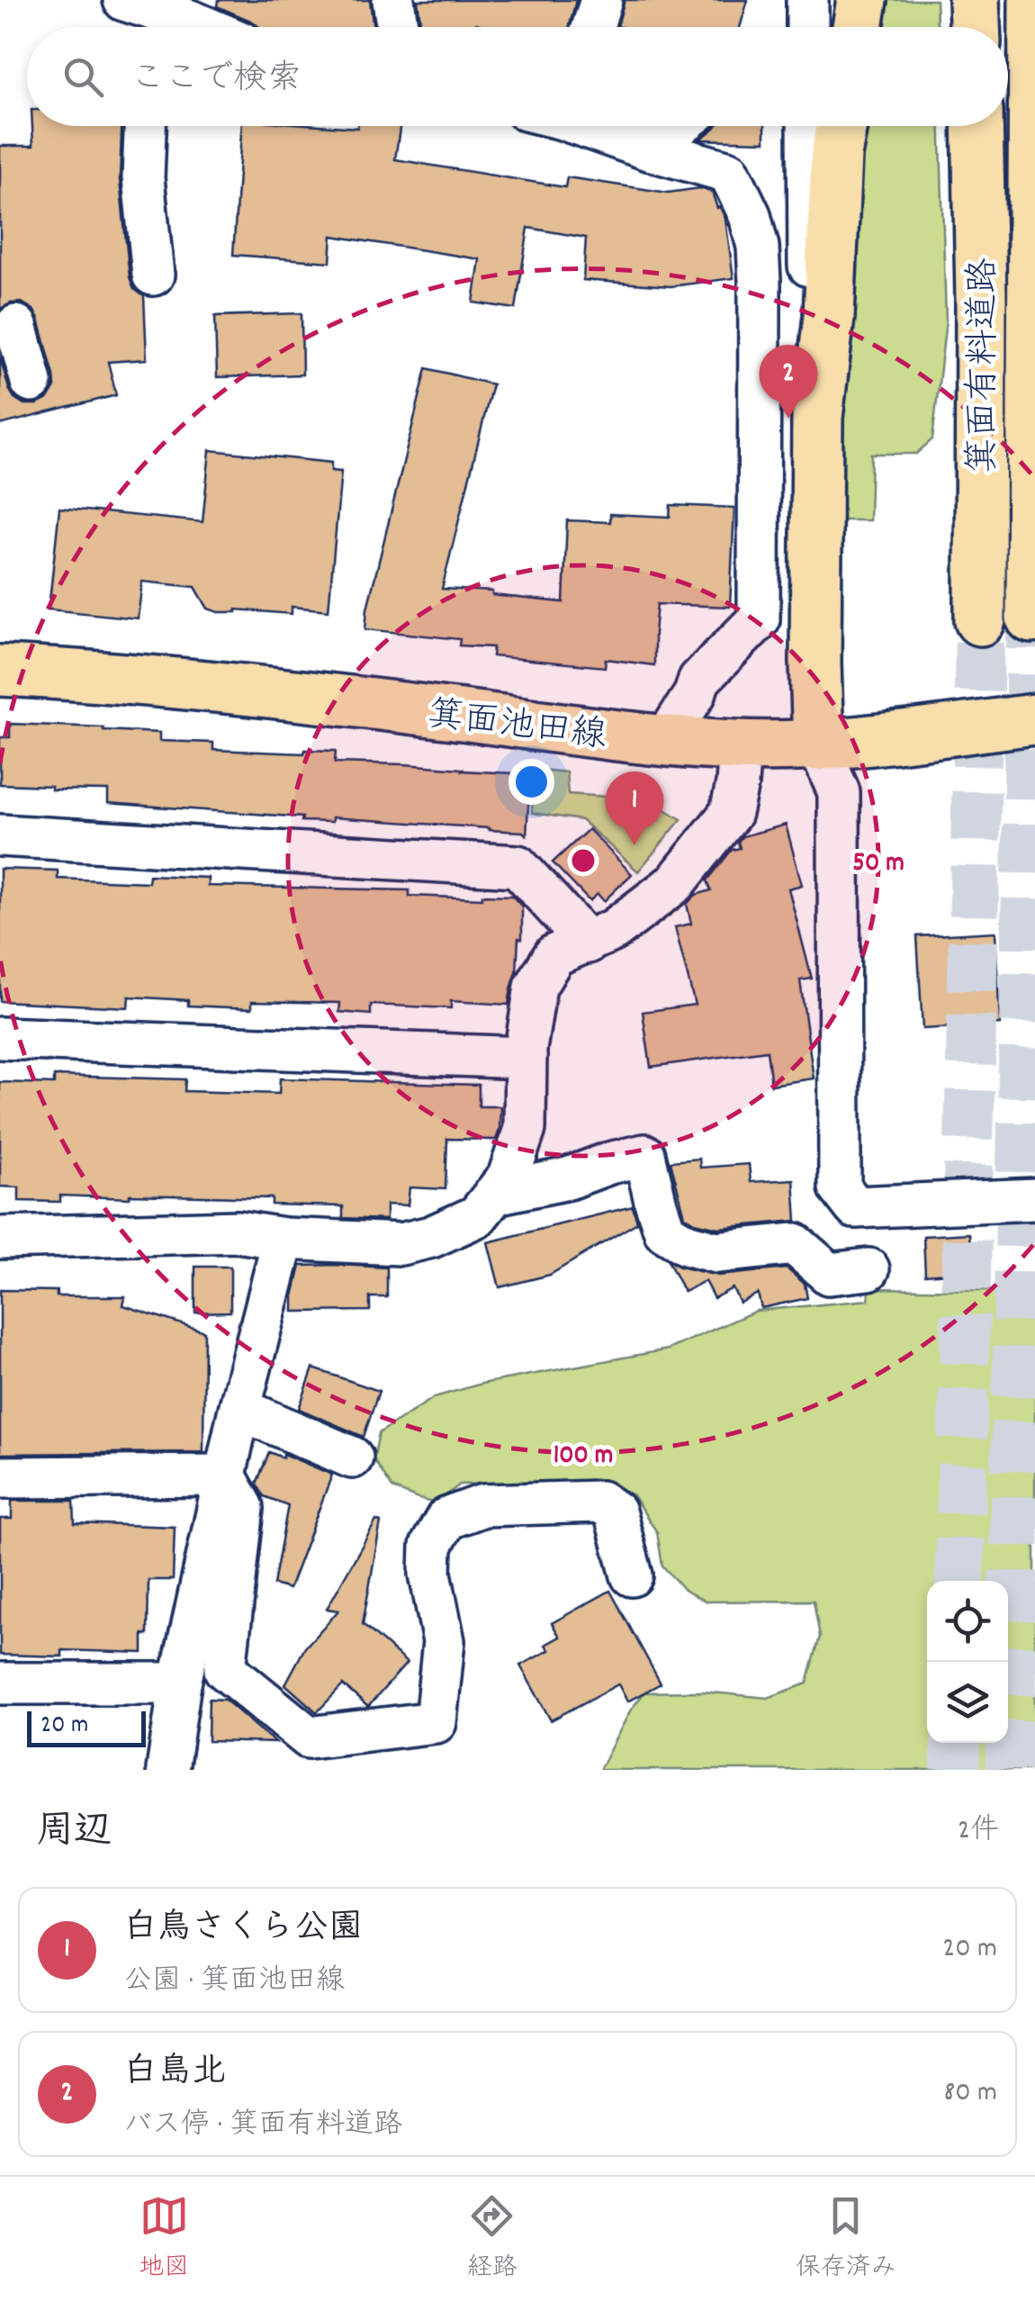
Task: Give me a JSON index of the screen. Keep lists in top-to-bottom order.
{
  "streets": {
    "main road": ["箕面有料道路", "箕面池田線"]
  },
  "scale_bar": "20 m",
  "page": {
    "search": "ここで検索",
    "pins": ["2", "1"],
    "scale": "20 m",
    "heading": ["周辺", "2件"],
    "list": [
      {
        "mark": "1",
        "name": "白鳥さくら公園",
        "note": "公園 · 箕面池田線",
        "value": "20 m"
      },
      {
        "mark": "2",
        "name": "白島北",
        "note": "バス停 · 箕面有料道路",
        "value": "80 m"
      }
    ],
    "nav": ["地図", "経路", "保存済み"]
  },
  "rings": ["50 m", "100 m"]
}
